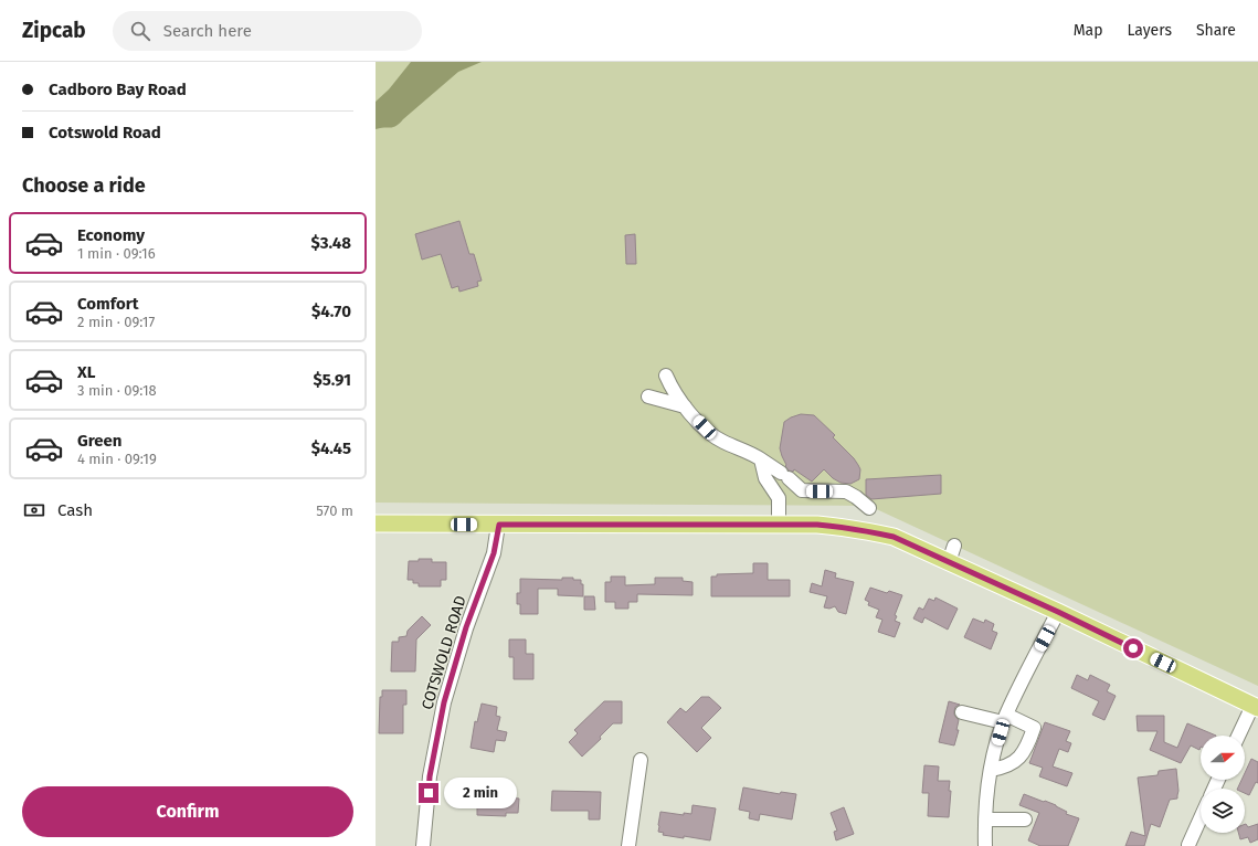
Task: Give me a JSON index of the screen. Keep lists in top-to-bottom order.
{
  "streets": {
    "street": ["COTSWOLD ROAD"]
  },
  "north": "right",
  "page": {
    "header": "Zipcab",
    "search": "Search here",
    "nav": ["Map", "Layers", "Share"],
    "banner": ["Cadboro Bay Road", "Cotswold Road"],
    "heading": "Choose a ride",
    "list": [
      {
        "name": "Economy",
        "note": "1 min · 09:16",
        "value": "$3.48"
      },
      {
        "name": "Comfort",
        "note": "2 min · 09:17",
        "value": "$4.70"
      },
      {
        "name": "XL",
        "note": "3 min · 09:18",
        "value": "$5.91"
      },
      {
        "name": "Green",
        "note": "4 min · 09:19",
        "value": "$4.45"
      }
    ],
    "pay": ["Cash", "570 m"],
    "buttons": "Confirm",
    "bubble": "2 min"
  }
}
